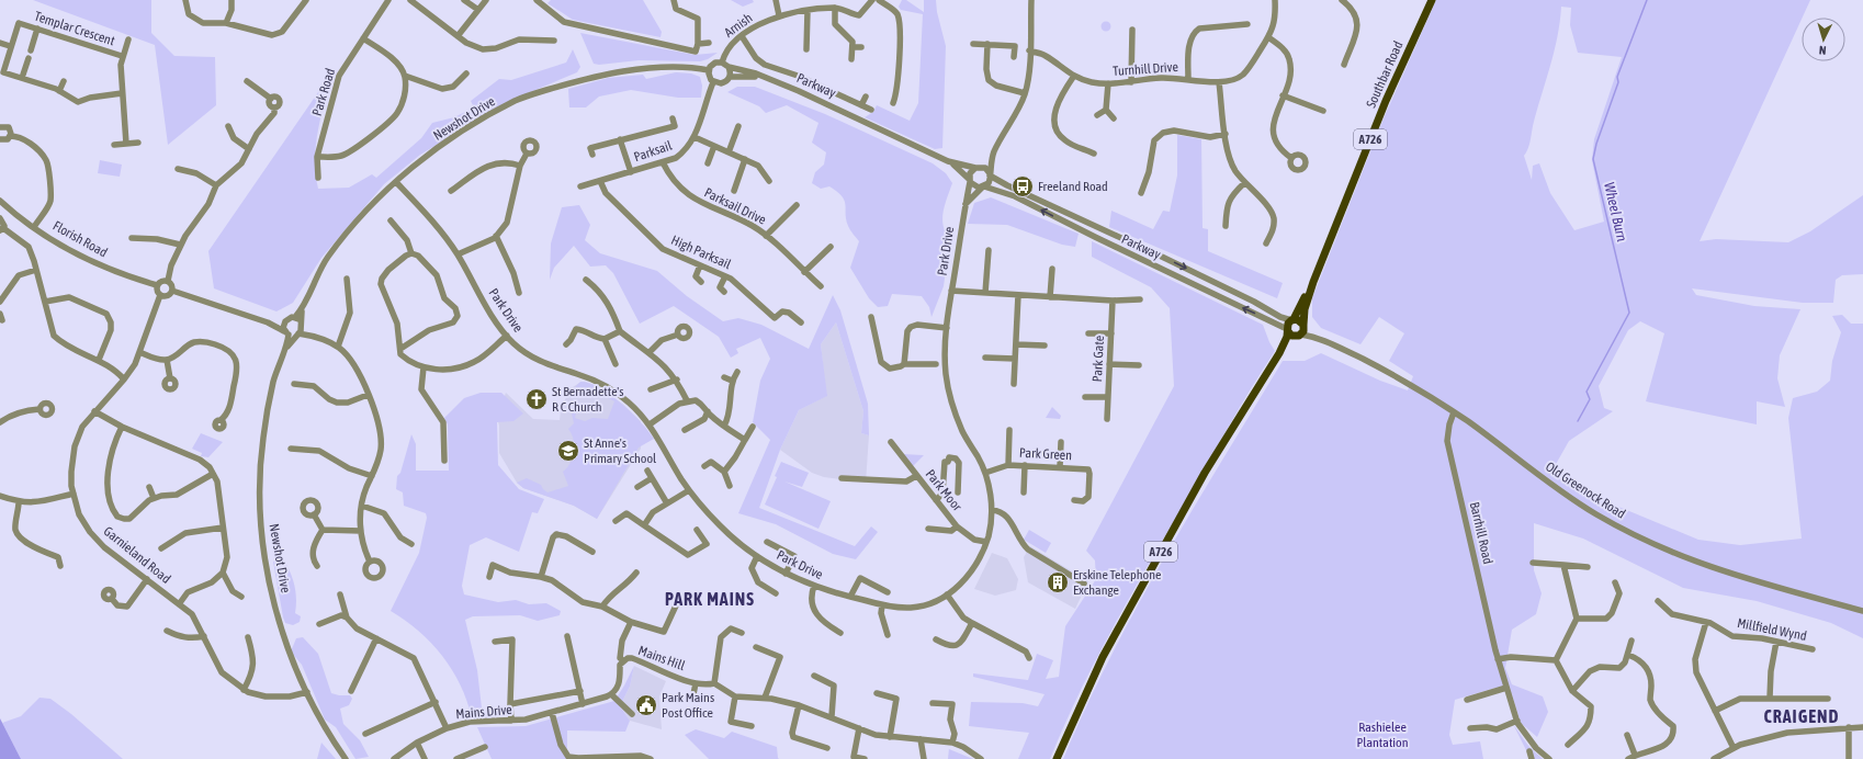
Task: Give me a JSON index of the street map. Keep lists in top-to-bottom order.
{
  "streets": {
    "main road": ["Southbar Road", "A726"],
    "street": [
      "Arnish",
      "Templar Crescent",
      "Turnhill Drive",
      "Parkway",
      "Park Road",
      "Newshot Drive",
      "Parksail",
      "Parksail Drive",
      "Florish Road",
      "Park Drive",
      "High Parksail",
      "Park Gate",
      "Park Green",
      "Park Moor",
      "Old Greenock Road",
      "Barrhill Road",
      "Garnieland Road",
      "Millfield Wynd",
      "Mains Hill",
      "Mains Drive"
    ]
  },
  "crossings": [
    ["Arnish", "Parkway"],
    ["Arnish", "Newshot Drive"],
    ["Arnish", "Parksail"],
    ["Southbar Road", "Parkway"],
    ["Southbar Road", "A726"],
    ["Southbar Road", "Old Greenock Road"],
    ["Parkway", "Newshot Drive"],
    ["Parkway", "A726"],
    ["Parkway", "Parksail"],
    ["Parkway", "Park Drive"],
    ["Parkway", "Old Greenock Road"],
    ["Newshot Drive", "Parksail"],
    ["Newshot Drive", "Park Drive"],
    ["Newshot Drive", "Garnieland Road"],
    ["A726", "Old Greenock Road"],
    ["Parksail", "Parksail Drive"],
    ["Parksail", "High Parksail"],
    ["Florish Road", "Garnieland Road"],
    ["Park Drive", "Park Green"],
    ["Park Drive", "Park Moor"],
    ["Old Greenock Road", "Barrhill Road"]
  ],
  "districts": ["PARK MAINS", "CRAIGEND"],
  "water": ["Wheel Burn"],
  "parks": ["Rashielee Plantation"],
  "places": {
    "bus stop": ["Freeland Road"],
    "church": ["St Bernadette's R C Church"],
    "school or university": ["St Anne's Primary School"],
    "building": ["Erskine Telephone Exchange"],
    "public building": ["Park Mains Post Office"]
  },
  "north": "bottom"
}
